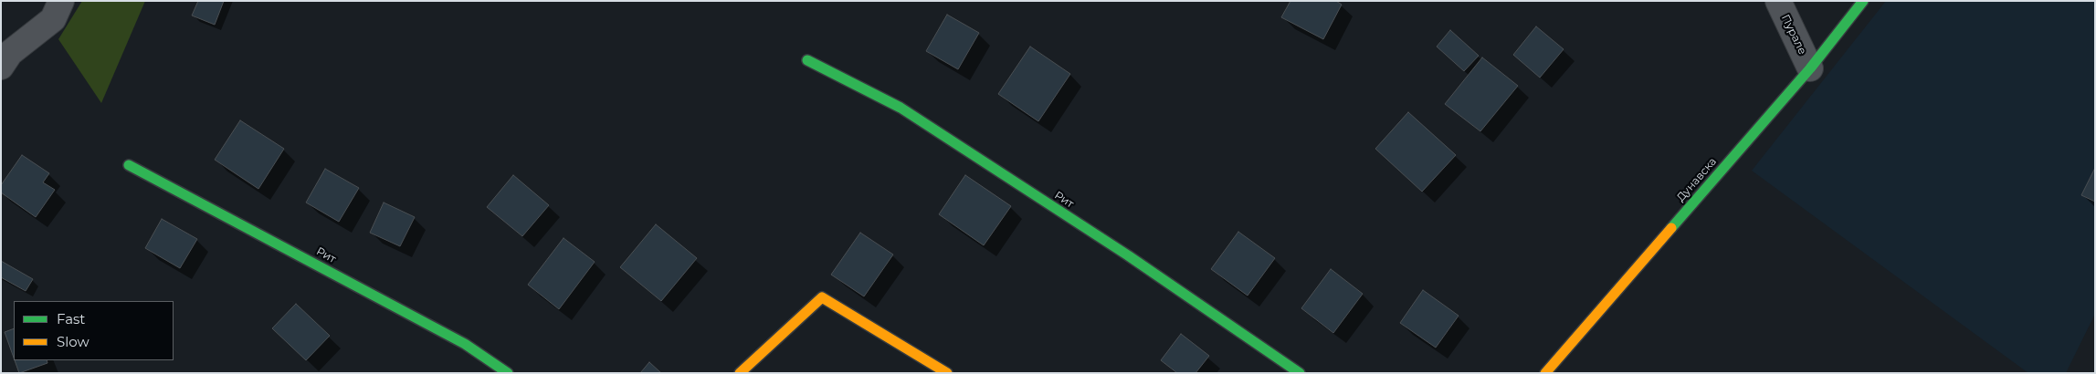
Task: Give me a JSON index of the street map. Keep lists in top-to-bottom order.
{
  "streets": {
    "street": ["Пурале", "Дунавска", "Рит"]
  },
  "crossings": [
    ["Пурале", "Дунавска"]
  ],
  "legend": ["Fast", "Slow"]
}
